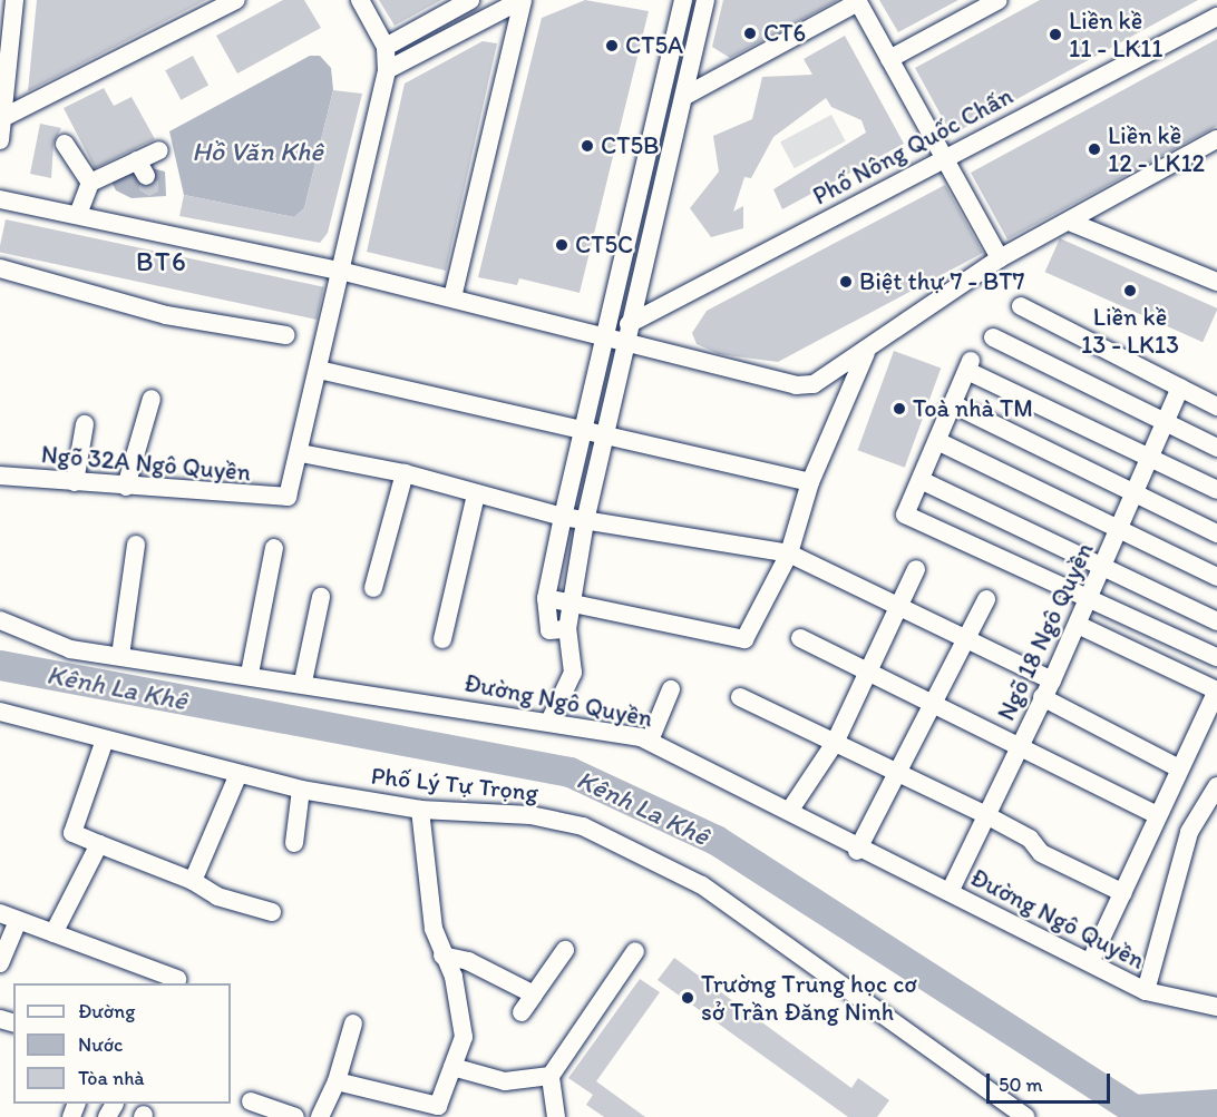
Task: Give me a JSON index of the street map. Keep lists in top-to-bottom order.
{
  "streets": {
    "street": [
      "Phố Nông Quốc Chấn",
      "Ngõ 32A Ngô Quyền",
      "Ngõ 18 Ngô Quyền",
      "Đường Ngô Quyền",
      "Phố Lý Tự Trọng"
    ]
  },
  "crossings": [
    ["Ngõ 18 Ngô Quyền", "Đường Ngô Quyền"]
  ],
  "districts": ["BT6"],
  "water": ["Hồ Văn Khê", "Kênh La Khê"],
  "places": [
    "CT6",
    "Liền kề 11 - LK11",
    "CT5A",
    "CT5B",
    "Liền kề 12 - LK12",
    "CT5C",
    "Biệt thự 7 - BT7",
    "Liền kề 13 - LK13",
    "Toà nhà TM",
    "Trường Trung học cơ sở Trần Đăng Ninh"
  ],
  "legend": ["Đường", "Nước", "Tòa nhà"],
  "scale_bar": "50 m"
}
